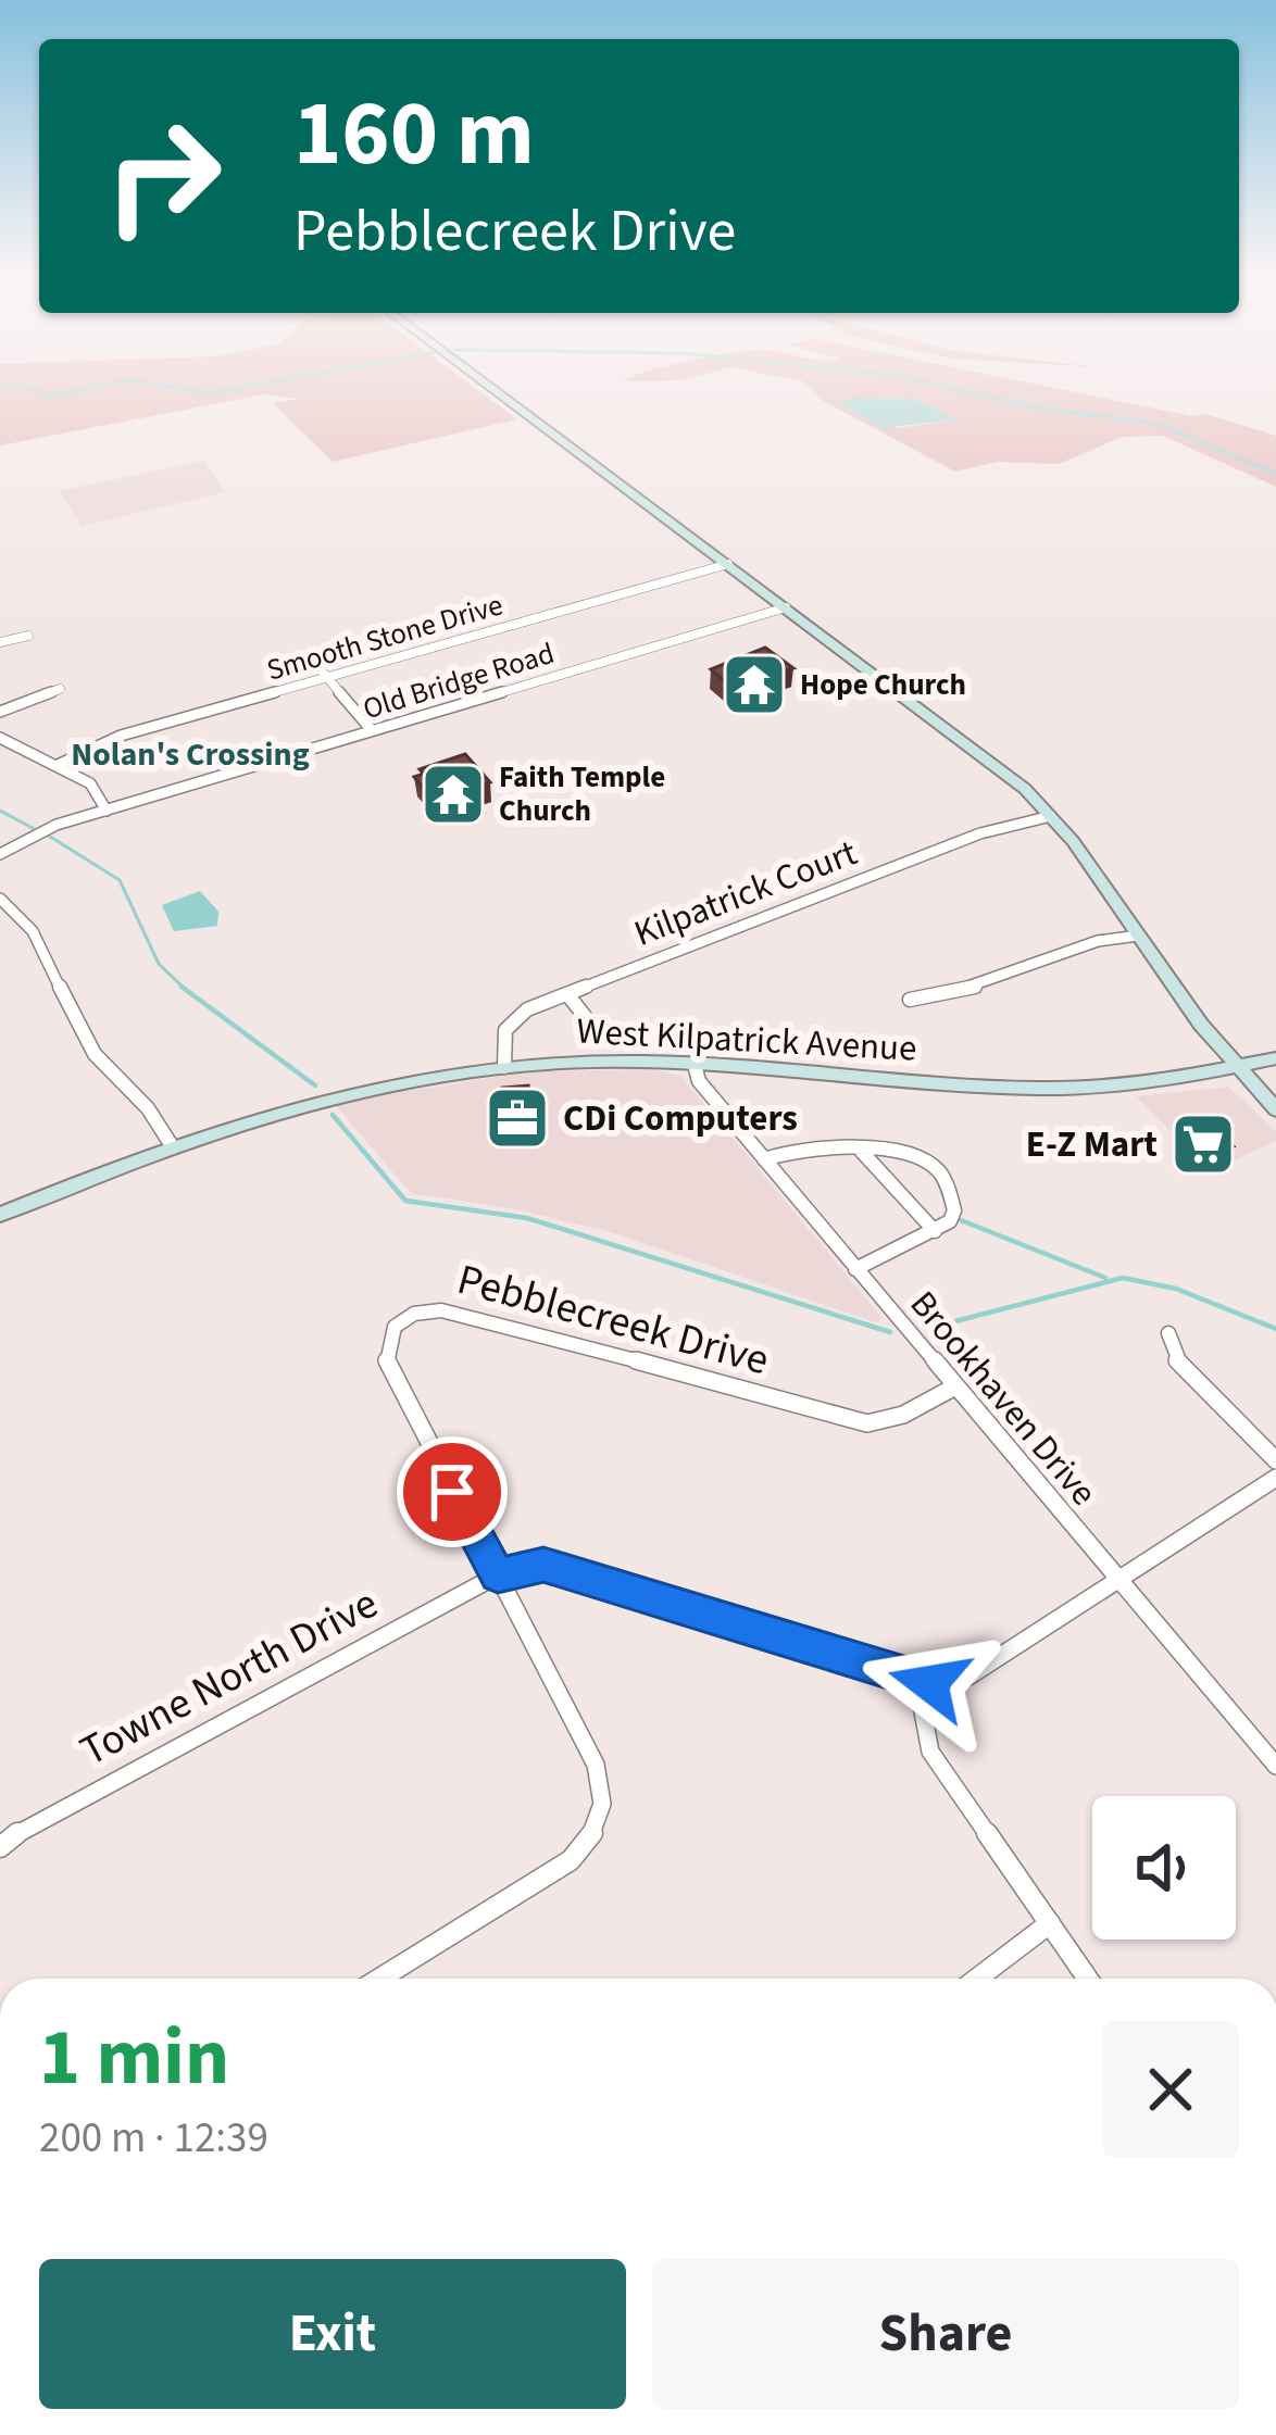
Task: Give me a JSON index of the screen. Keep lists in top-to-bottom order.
{
  "streets": {
    "main road": ["West Kilpatrick Avenue"],
    "street": [
      "Smooth Stone Drive",
      "Old Bridge Road",
      "Kilpatrick Court",
      "Pebblecreek Drive",
      "Brookhaven Drive",
      "Towne North Drive"
    ]
  },
  "crossings": [
    ["Kilpatrick Court", "West Kilpatrick Avenue"],
    ["West Kilpatrick Avenue", "Brookhaven Drive"],
    ["Pebblecreek Drive", "Brookhaven Drive"],
    ["Pebblecreek Drive", "Towne North Drive"],
    ["Brookhaven Drive", "Towne North Drive"]
  ],
  "districts": ["Nolan's Crossing"],
  "places": {
    "temple": ["Hope Church", "Faith Temple Church"],
    "office": ["CDi Computers"],
    "supermarket": ["E-Z Mart"]
  },
  "page": {
    "turn": ["160 m", "Pebblecreek Drive"],
    "heading": ["1 min", "200 m · 12:39"],
    "buttons": ["Exit", "Share"]
  }
}
